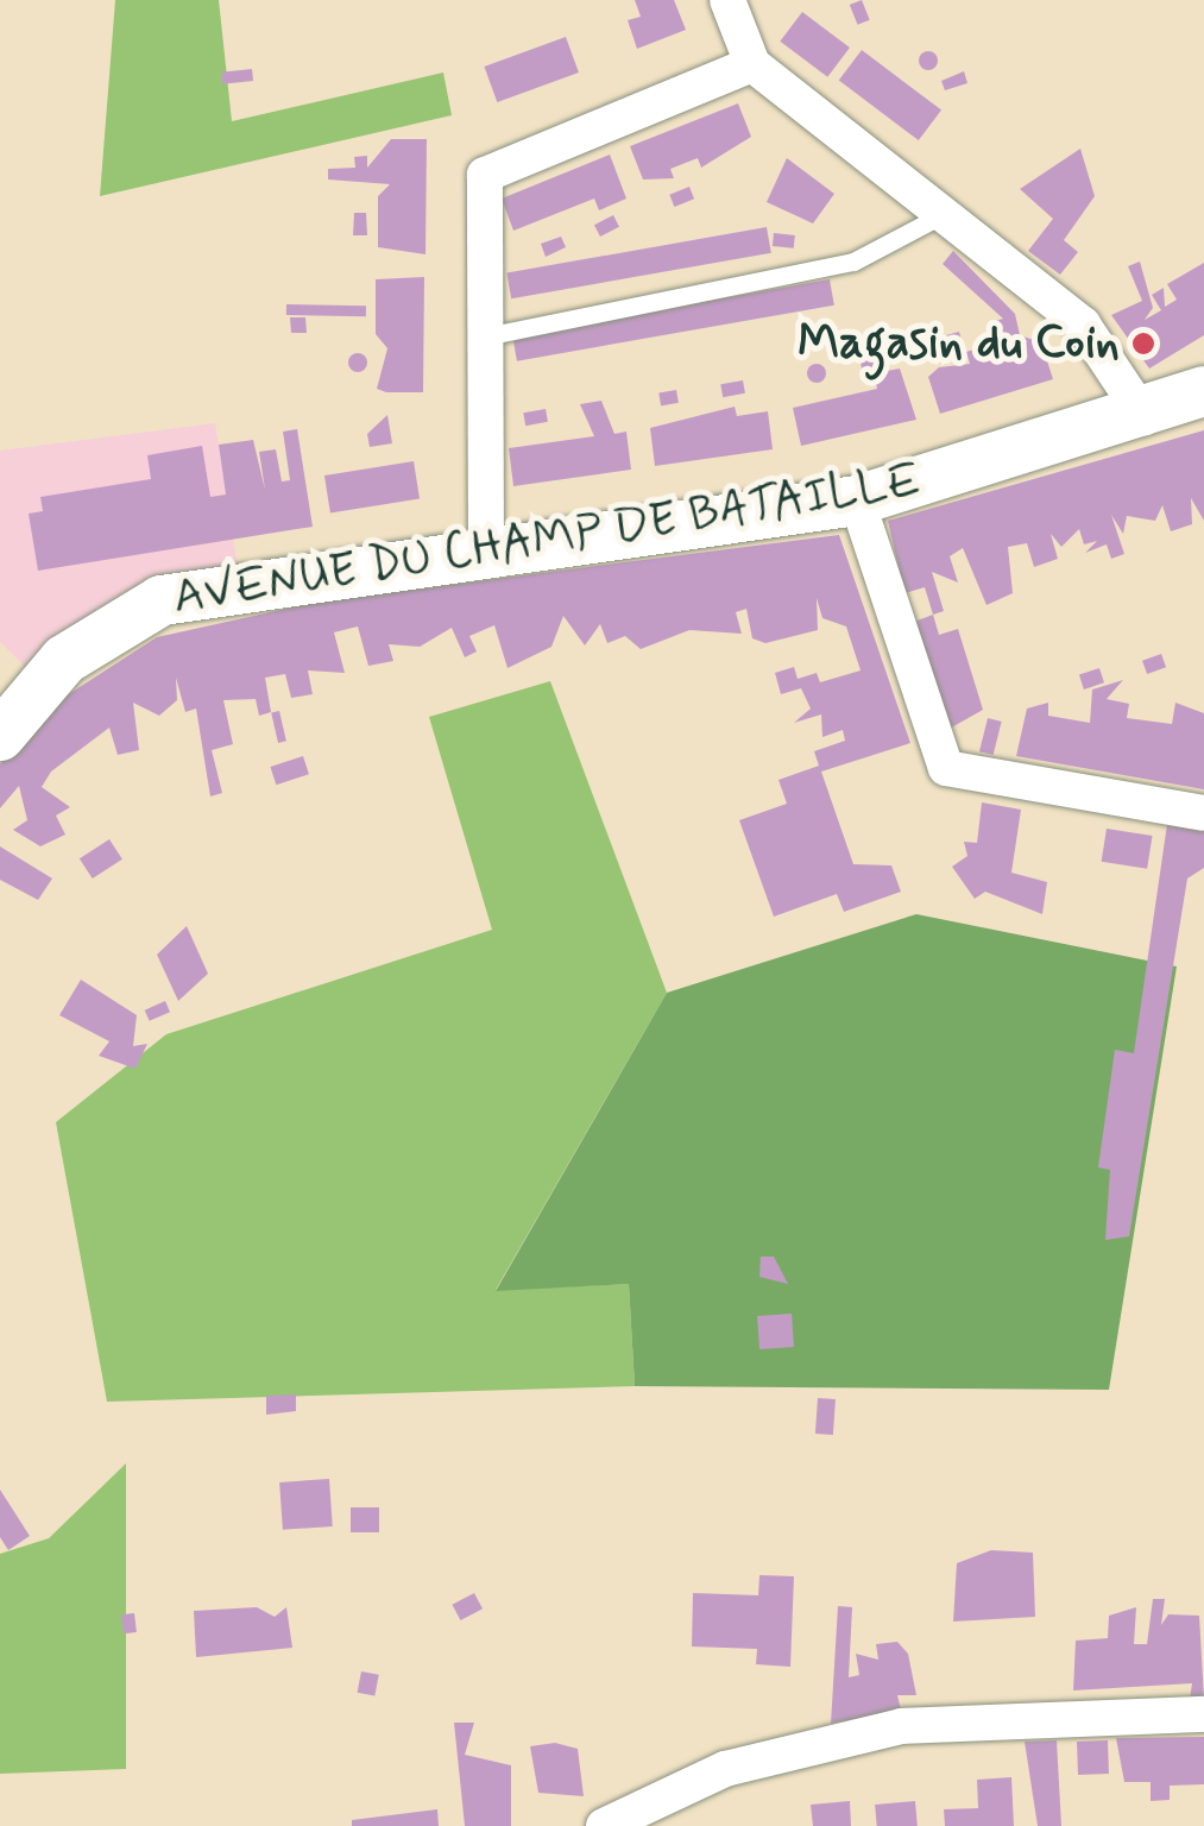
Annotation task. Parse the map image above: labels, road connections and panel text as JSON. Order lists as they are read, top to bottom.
{
  "streets": {
    "street": ["AVENUE DU CHAMP DE BATAILLE"]
  },
  "places": ["Magasin du Coin"]
}
